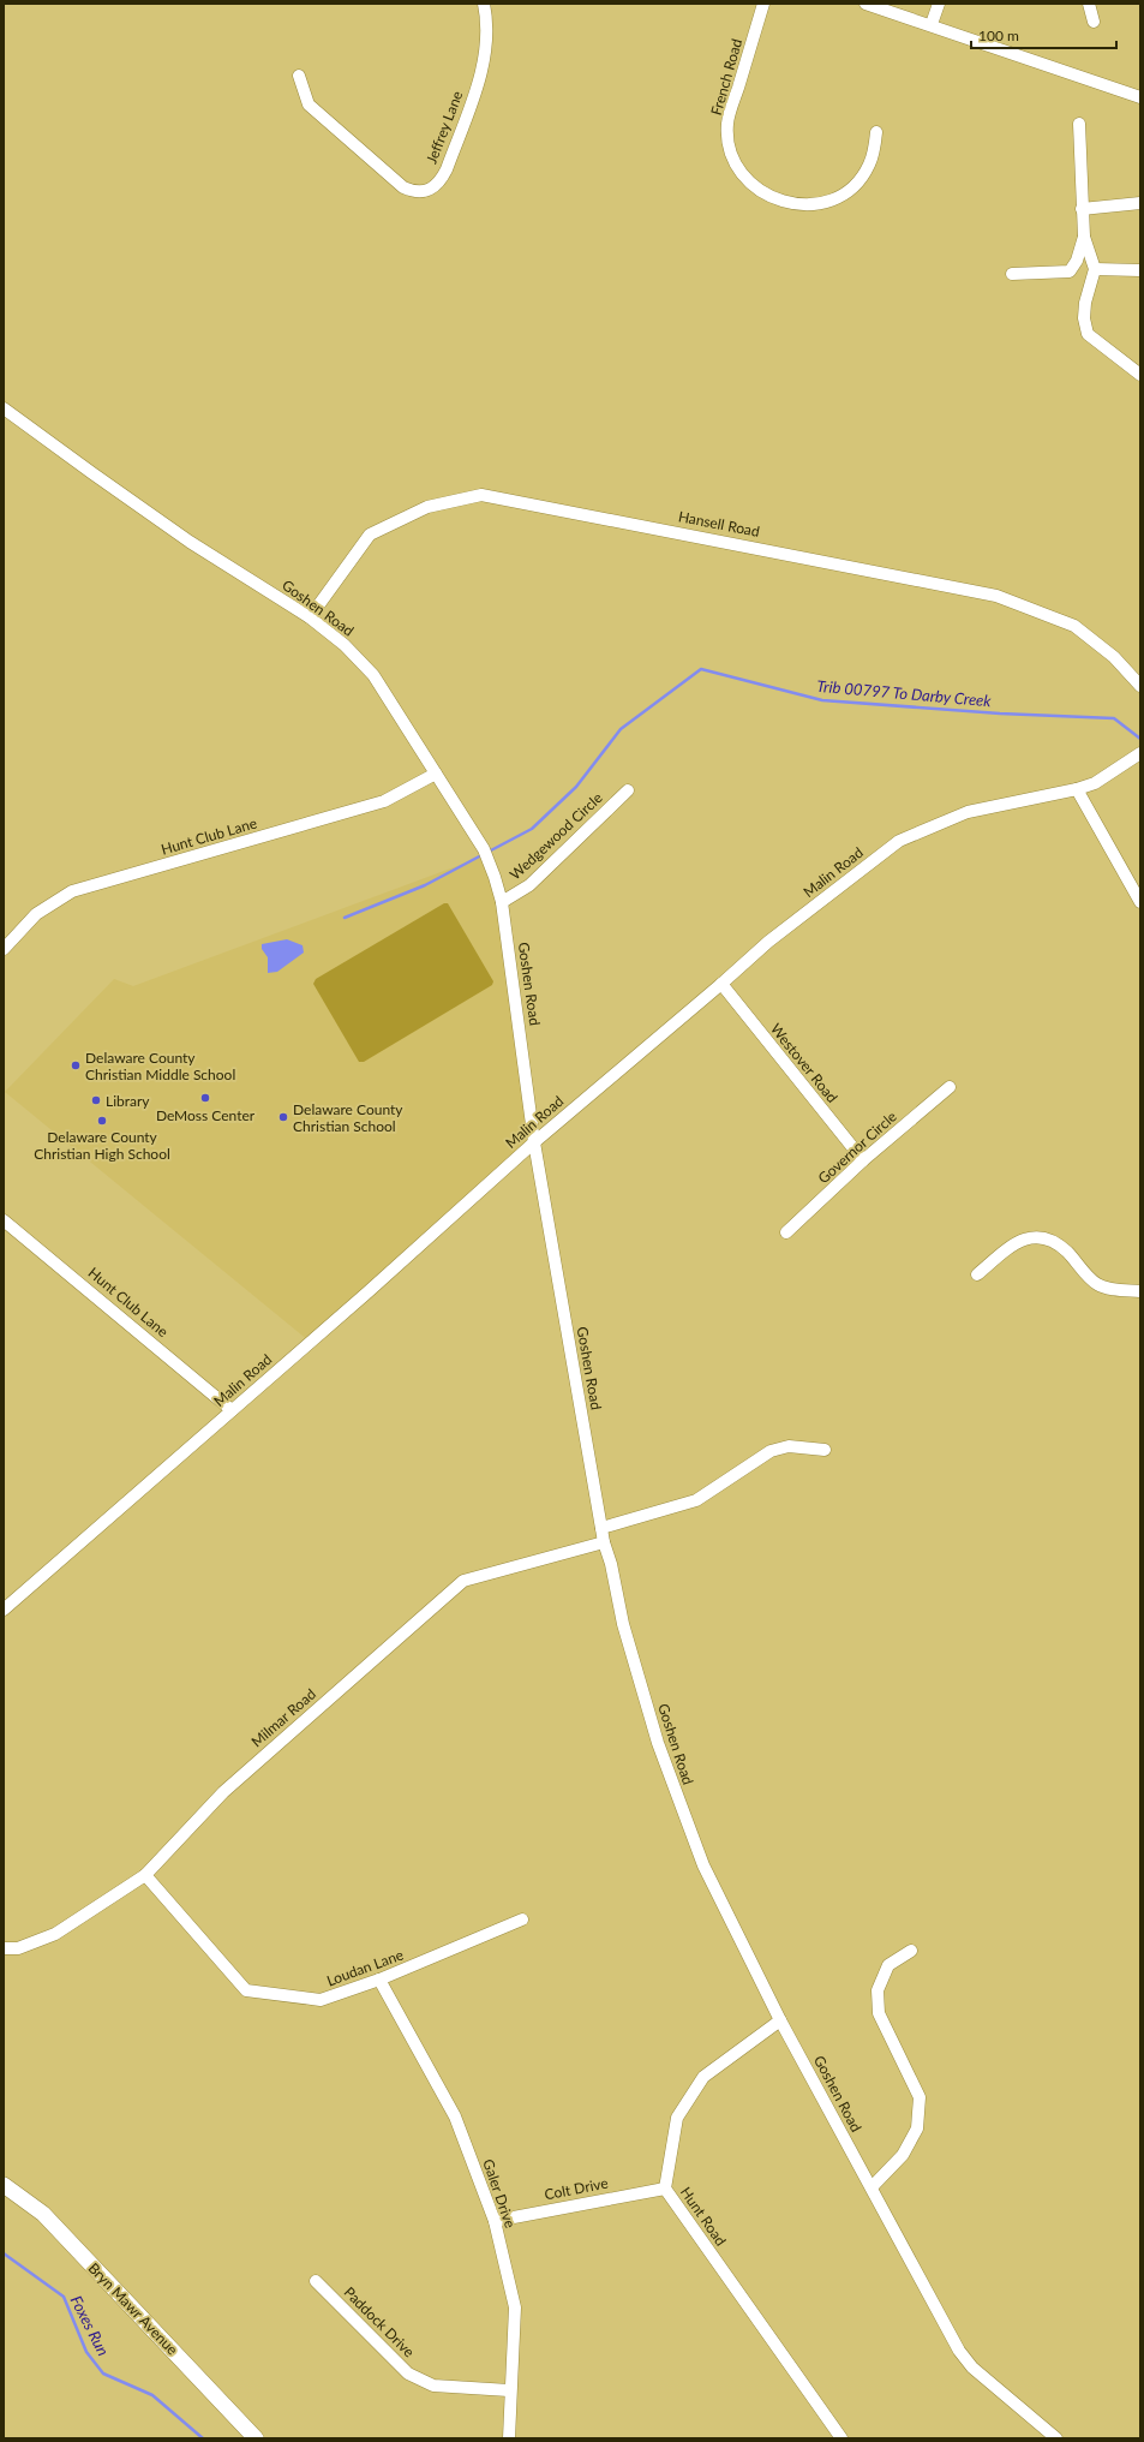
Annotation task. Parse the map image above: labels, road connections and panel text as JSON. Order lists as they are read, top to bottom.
{
  "streets": {
    "main road": ["Bryn Mawr Avenue"],
    "street": [
      "French Road",
      "Jeffrey Lane",
      "Hansell Road",
      "Goshen Road",
      "Hunt Club Lane",
      "Wedgewood Circle",
      "Malin Road",
      "Westover Road",
      "Governor Circle",
      "Milmar Road",
      "Loudan Lane",
      "Colt Drive",
      "Galer Drive",
      "Hunt Road",
      "Paddock Drive"
    ]
  },
  "crossings": [
    ["Hansell Road", "Goshen Road"],
    ["Goshen Road", "Hunt Club Lane"],
    ["Goshen Road", "Wedgewood Circle"],
    ["Goshen Road", "Malin Road"],
    ["Goshen Road", "Milmar Road"],
    ["Goshen Road", "Hunt Road"],
    ["Hunt Club Lane", "Malin Road"],
    ["Malin Road", "Westover Road"],
    ["Westover Road", "Governor Circle"],
    ["Milmar Road", "Loudan Lane"],
    ["Loudan Lane", "Galer Drive"],
    ["Colt Drive", "Galer Drive"],
    ["Colt Drive", "Hunt Road"],
    ["Galer Drive", "Paddock Drive"]
  ],
  "water": ["Trib 00797 To Darby Creek", "Foxes Run"],
  "places": [
    "Delaware County Christian Middle School",
    "DeMoss Center",
    "Library",
    "Delaware County Christian School",
    "Delaware County Christian High School"
  ],
  "scale_bar": "100 m"
}
